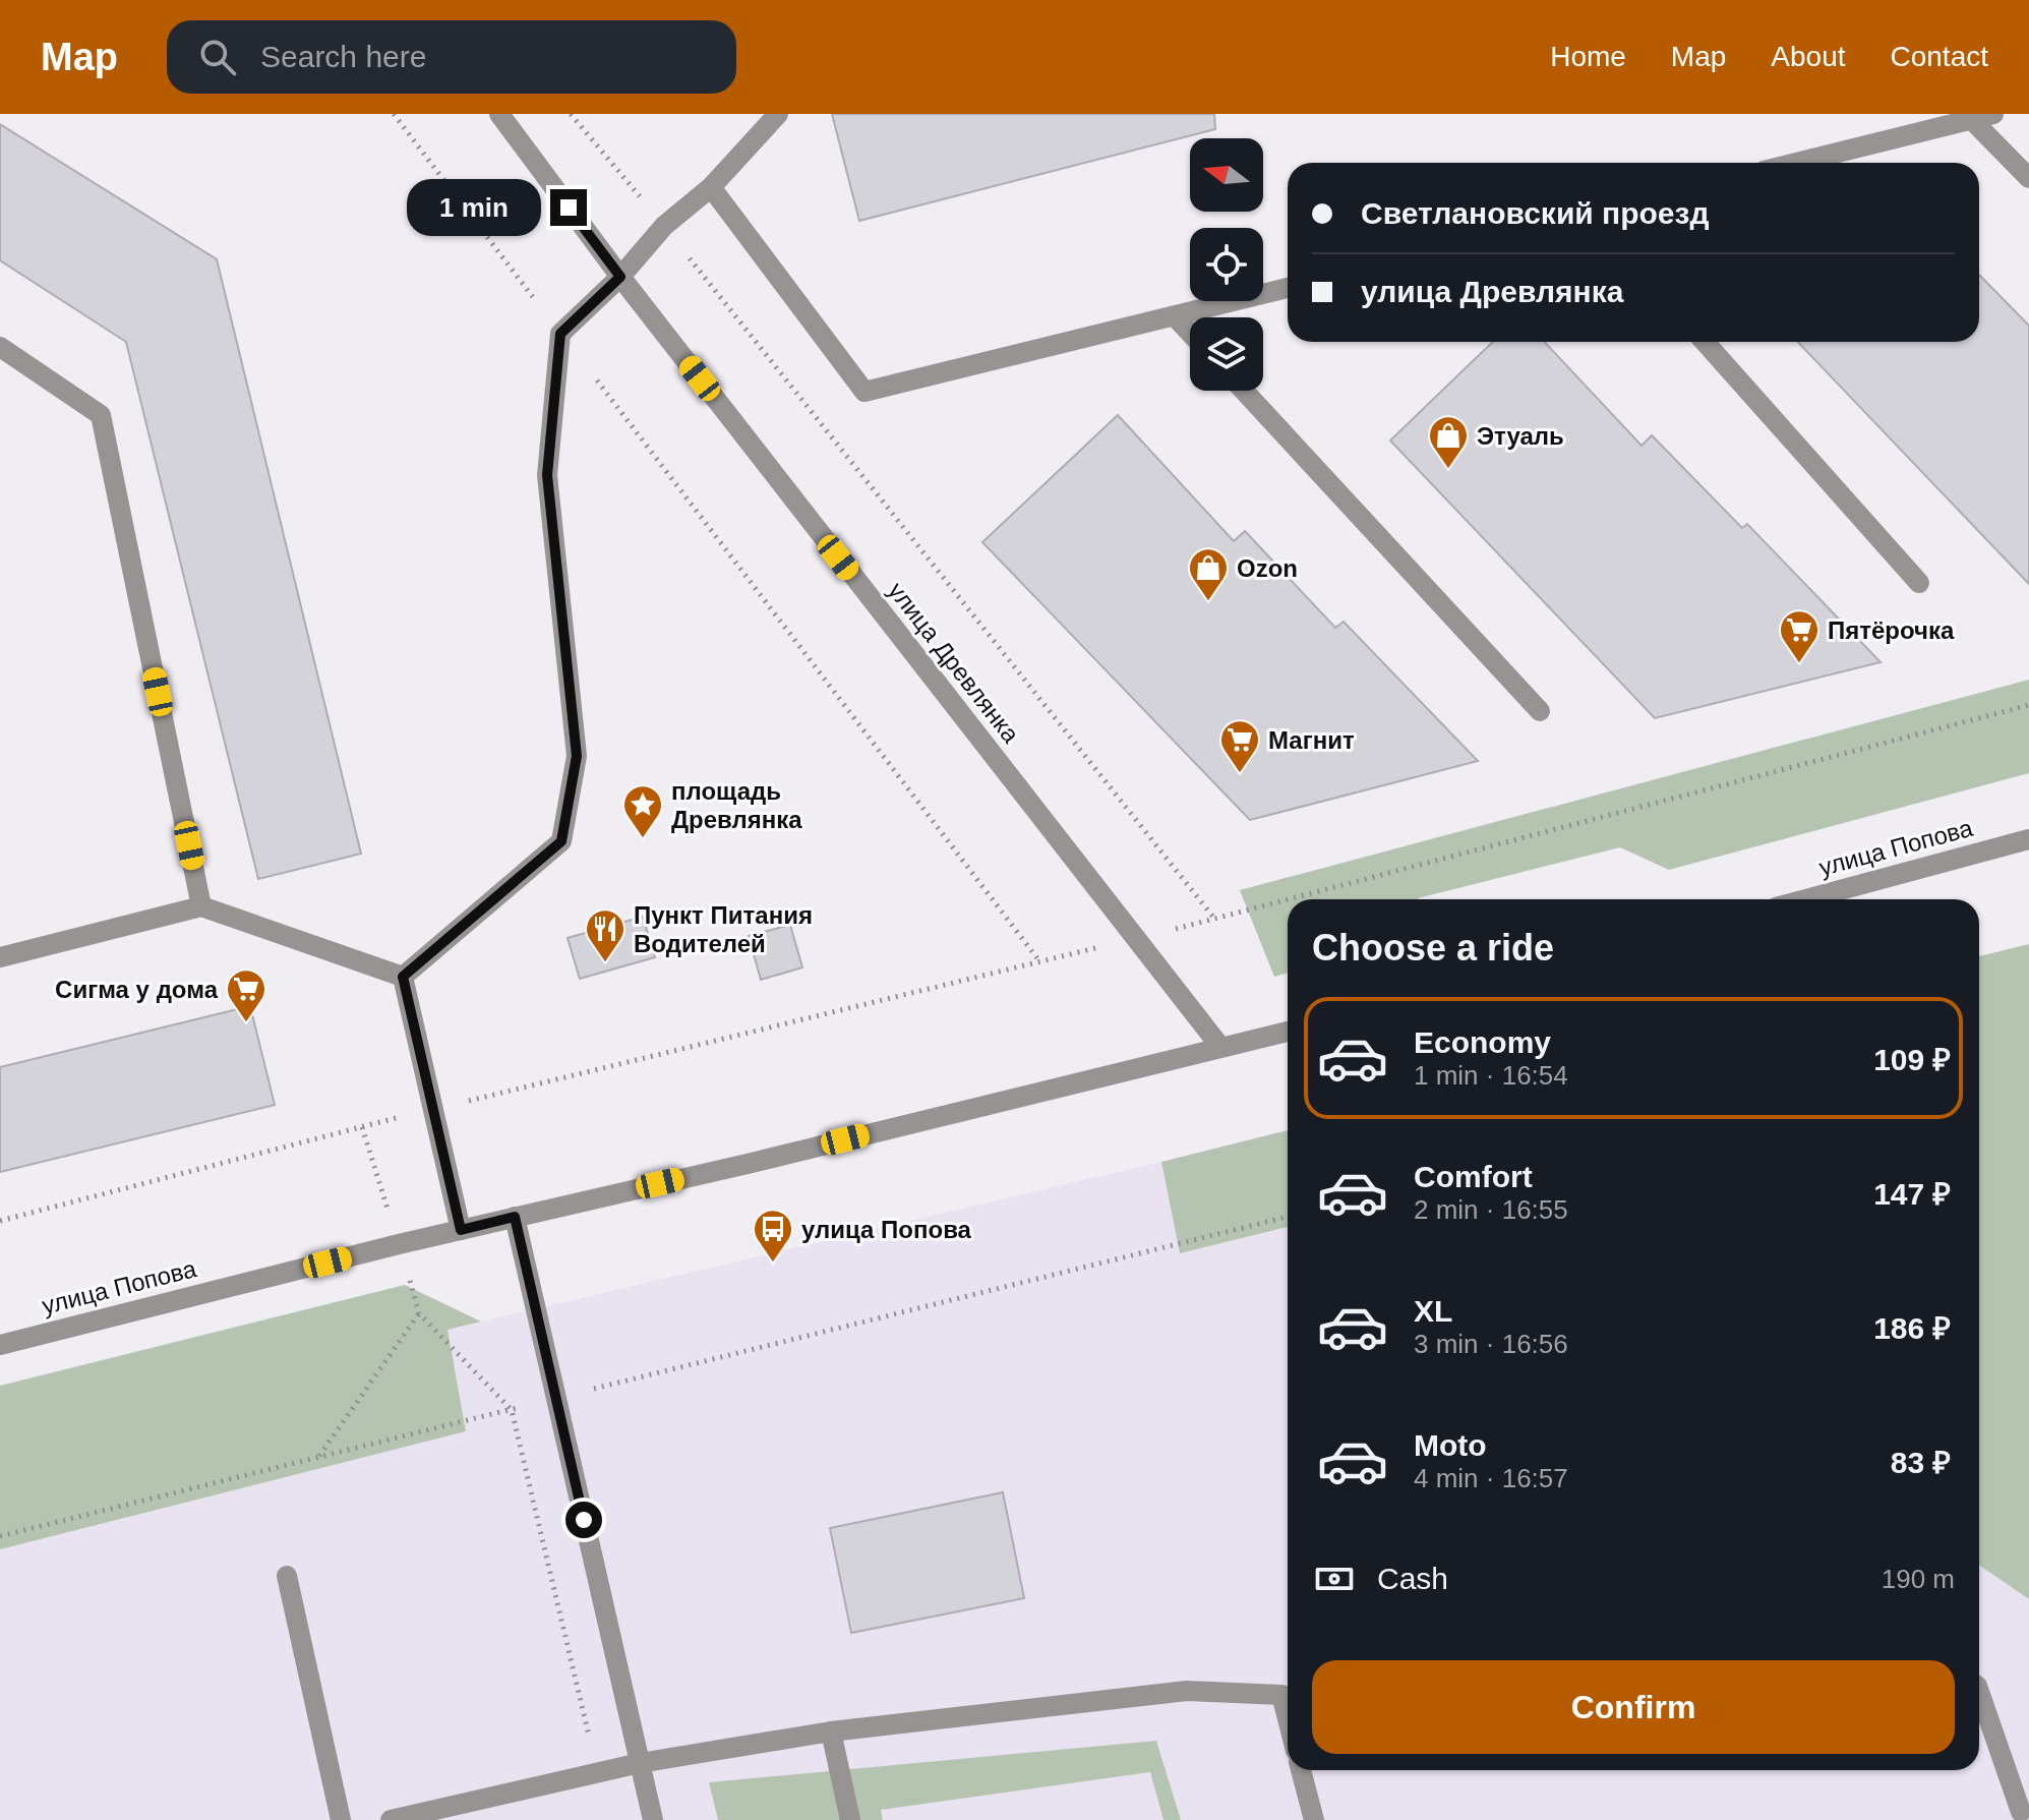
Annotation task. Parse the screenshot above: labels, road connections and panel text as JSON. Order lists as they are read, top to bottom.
{
  "streets": {
    "street": ["улица Древлянка", "улица Попова"]
  },
  "crossings": [
    ["улица Древлянка", "улица Попова"]
  ],
  "places": {
    "shop": ["Этуаль", "Ozon"],
    "supermarket": ["Пятёрочка", "Магнит", "Сигма у дома"],
    "place": ["площадь Древлянка"],
    "restaurant": ["Пункт Питания Водителей"],
    "bus stop": ["улица Попова"]
  },
  "north": "left",
  "page": {
    "header": "Map",
    "search": "Search here",
    "nav": [
      "Home",
      "Map",
      "About",
      "Contact"
    ],
    "banner": ["Светлановский проезд", "улица Древлянка"],
    "bubble": "1 min",
    "heading": "Choose a ride",
    "list": [
      {
        "name": "Economy",
        "note": "1 min · 16:54",
        "value": "109 ₽"
      },
      {
        "name": "Comfort",
        "note": "2 min · 16:55",
        "value": "147 ₽"
      },
      {
        "name": "XL",
        "note": "3 min · 16:56",
        "value": "186 ₽"
      },
      {
        "name": "Moto",
        "note": "4 min · 16:57",
        "value": "83 ₽"
      }
    ],
    "pay": ["Cash", "190 m"],
    "buttons": "Confirm"
  }
}
